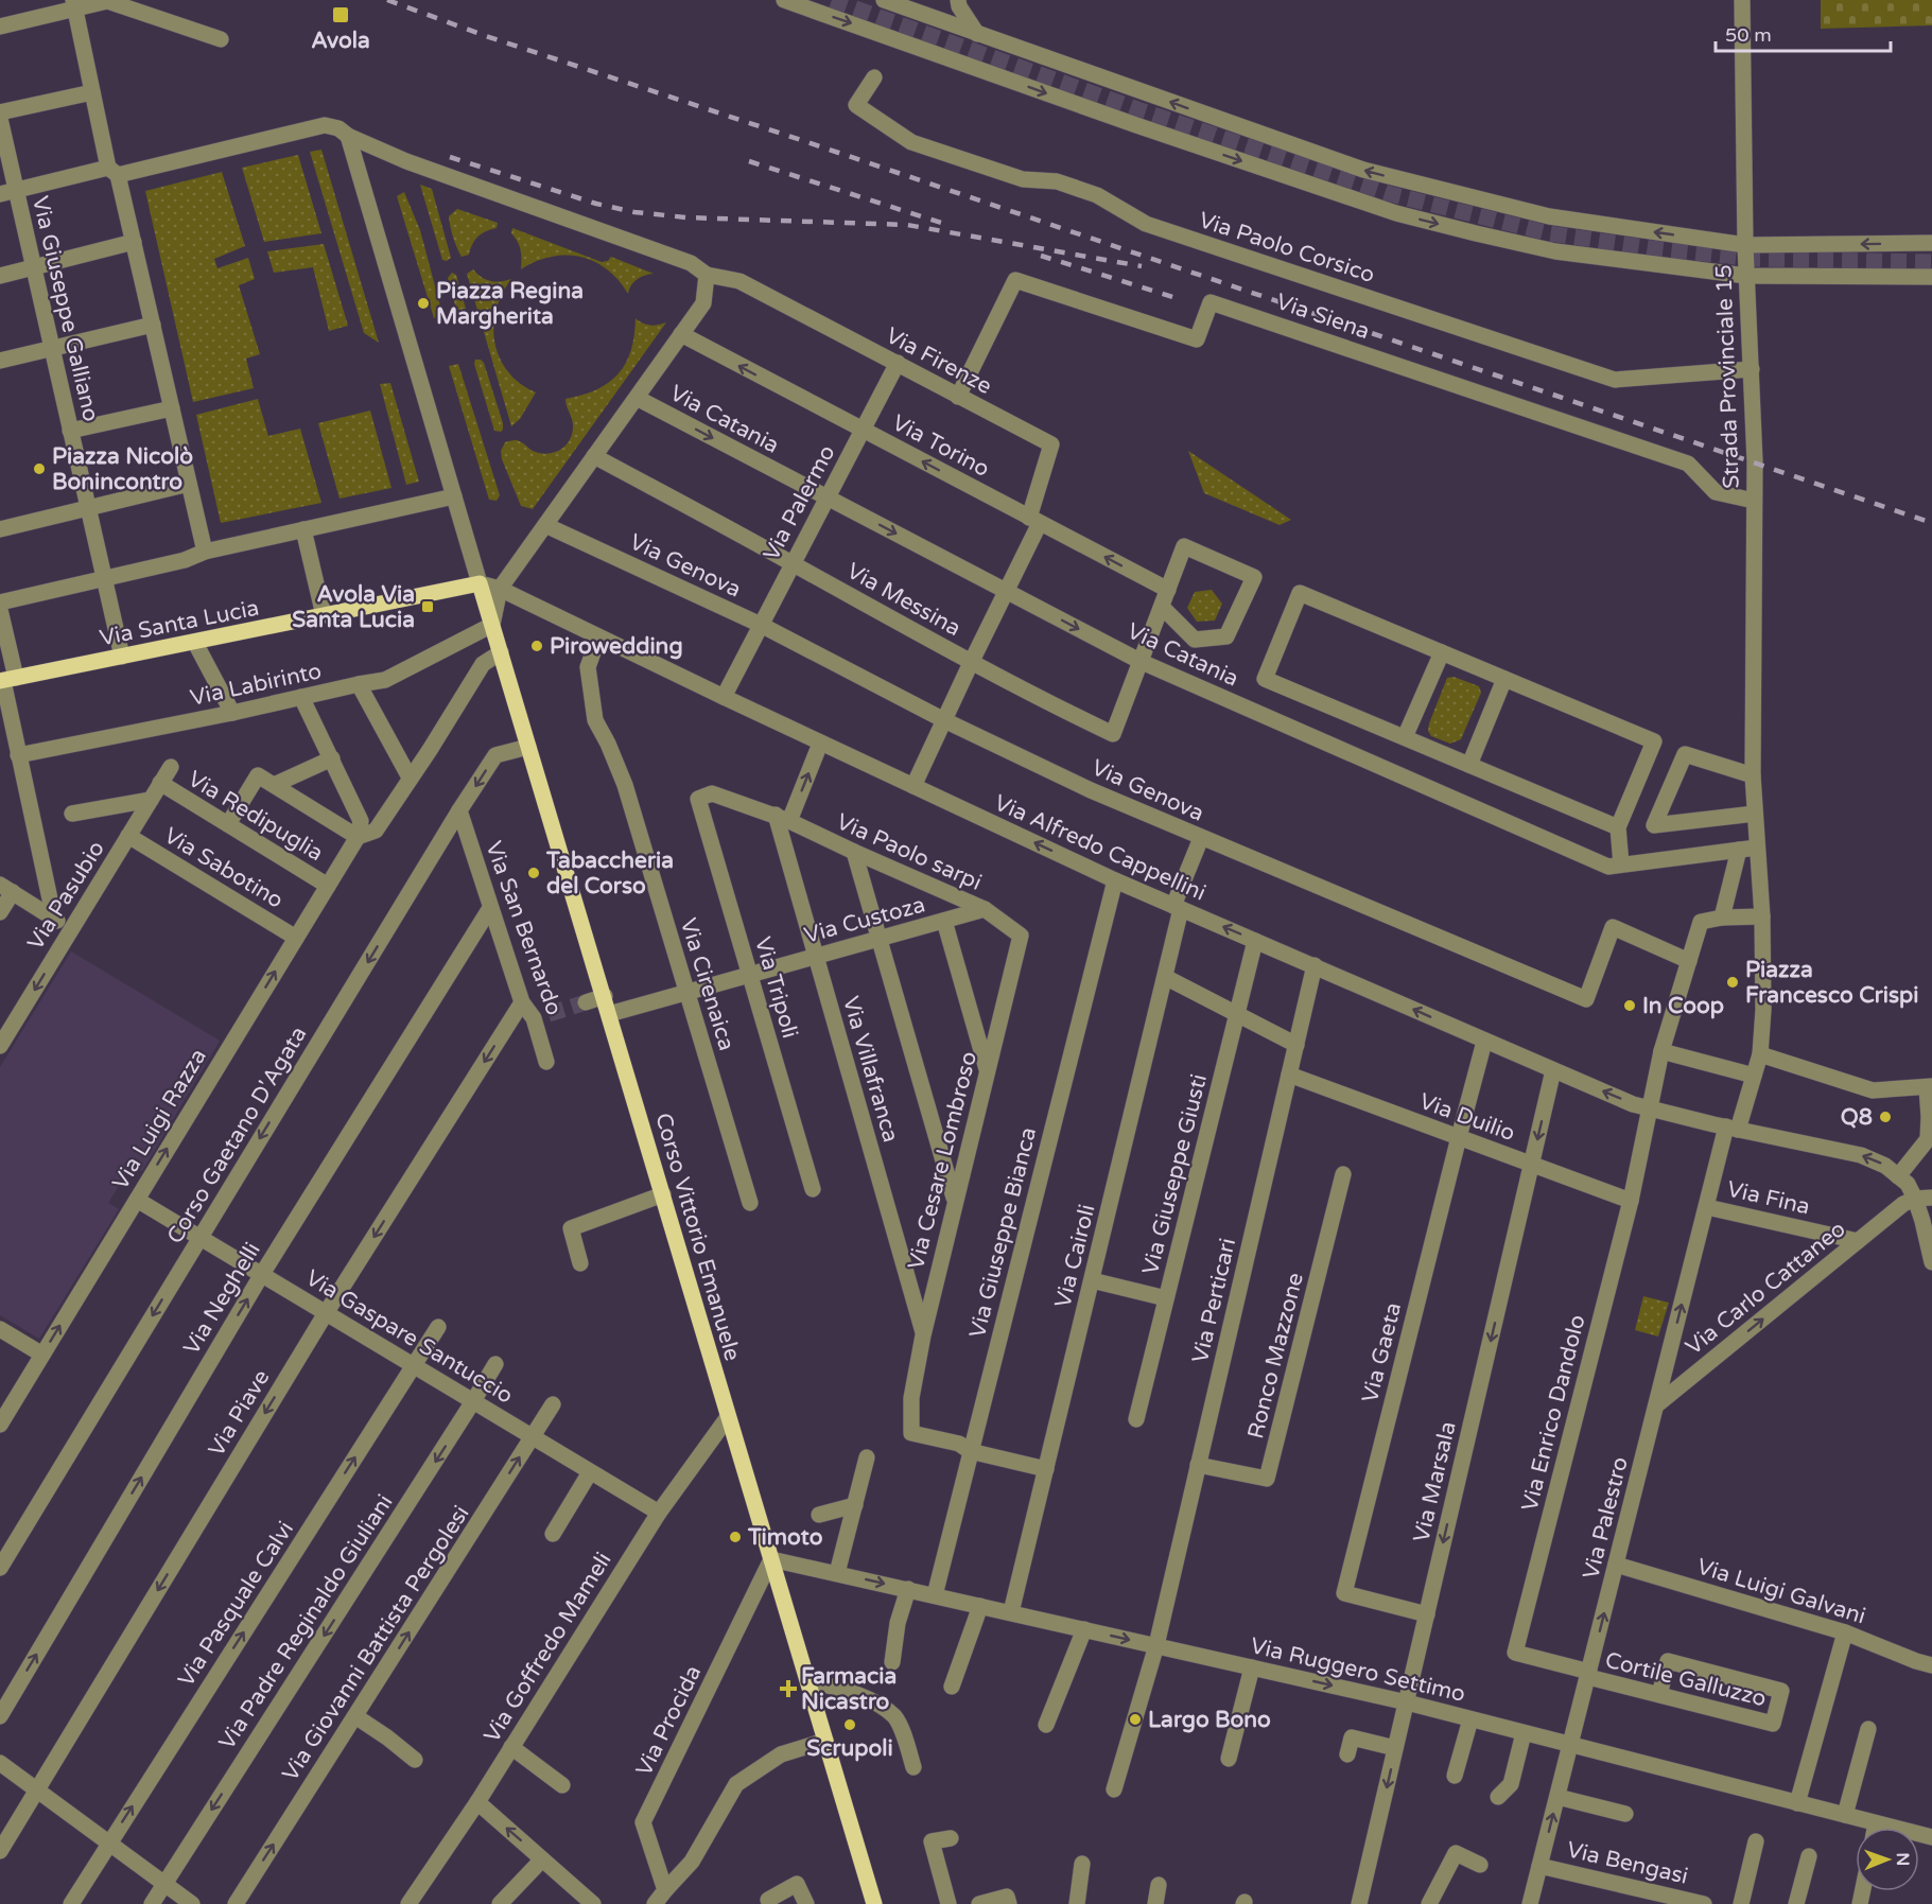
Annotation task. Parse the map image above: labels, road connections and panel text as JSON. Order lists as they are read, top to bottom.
{
  "streets": {
    "main road": ["Via Santa Lucia", "Corso Vittorio Emanuele"],
    "street": [
      "Via Paolo Corsico",
      "Via Giuseppe Galliano",
      "Via Siena",
      "Via Firenze",
      "Strada Provinciale 15",
      "Via Catania",
      "Via Torino",
      "Via Palermo",
      "Via Genova",
      "Via Messina",
      "Via Labirinto",
      "Via Redipuglia",
      "Via Alfredo Cappellini",
      "Via Paolo sarpi",
      "Via Sabotino",
      "Via Pasubio",
      "Via Custoza",
      "Via San Bernardo",
      "Via Cirenaica",
      "Via Tripoli",
      "Via Villafranca",
      "Via Duilio",
      "Via Luigi Razza",
      "Corso Gaetano D'Agata",
      "Via Cesare Lombroso",
      "Via Giuseppe Giusti",
      "Via Fina",
      "Via Giuseppe Bianca",
      "Via Cairoli",
      "Via Carlo Cattaneo",
      "Via Neghelli",
      "Via Perticari",
      "Via Gaspare Santuccio",
      "Via Gaeta",
      "Ronco Mazzone",
      "Via Piave",
      "Via Enrico Dandolo",
      "Via Marsala",
      "Via Palestro",
      "Via Luigi Galvani",
      "Via Pasquale Calvi",
      "Via Padre Reginaldo Giuliani",
      "Via Giovanni Battista Pergolesi",
      "Via Goffredo Mameli",
      "Via Ruggero Settimo",
      "Cortile Galluzzo",
      "Via Procida",
      "Via Bengasi"
    ]
  },
  "crossings": [
    ["Via Paolo Corsico", "Strada Provinciale 15"],
    ["Via Giuseppe Galliano", "Via Firenze"],
    ["Via Giuseppe Galliano", "Via Santa Lucia"],
    ["Via Siena", "Via Firenze"],
    ["Via Siena", "Strada Provinciale 15"],
    ["Via Firenze", "Via Catania"],
    ["Via Firenze", "Via Torino"],
    ["Via Firenze", "Via Palermo"],
    ["Via Firenze", "Via Genova"],
    ["Via Firenze", "Via Messina"],
    ["Via Firenze", "Via Alfredo Cappellini"],
    ["Strada Provinciale 15", "Via Catania"],
    ["Strada Provinciale 15", "Via Palestro"],
    ["Via Catania", "Via Palermo"],
    ["Via Catania", "Via Messina"],
    ["Via Torino", "Via Palermo"],
    ["Via Palermo", "Via Genova"],
    ["Via Palermo", "Via Messina"],
    ["Via Palermo", "Via Alfredo Cappellini"],
    ["Via Genova", "Via Cairoli"],
    ["Via Genova", "Via Enrico Dandolo"],
    ["Via Santa Lucia", "Via Alfredo Cappellini"],
    ["Via Santa Lucia", "Corso Vittorio Emanuele"],
    ["Via Labirinto", "Corso Vittorio Emanuele"],
    ["Via Redipuglia", "Via Pasubio"],
    ["Via Redipuglia", "Via Luigi Razza"],
    ["Via Alfredo Cappellini", "Via Cirenaica"],
    ["Via Alfredo Cappellini", "Via Giuseppe Giusti"],
    ["Via Alfredo Cappellini", "Via Giuseppe Bianca"],
    ["Via Alfredo Cappellini", "Corso Vittorio Emanuele"],
    ["Via Alfredo Cappellini", "Via Cairoli"],
    ["Via Alfredo Cappellini", "Via Perticari"],
    ["Via Alfredo Cappellini", "Via Gaeta"],
    ["Via Alfredo Cappellini", "Via Enrico Dandolo"],
    ["Via Alfredo Cappellini", "Via Marsala"],
    ["Via Alfredo Cappellini", "Via Palestro"],
    ["Via Paolo sarpi", "Via Custoza"],
    ["Via Paolo sarpi", "Via Tripoli"],
    ["Via Paolo sarpi", "Via Villafranca"],
    ["Via Paolo sarpi", "Via Cesare Lombroso"],
    ["Via Sabotino", "Via Pasubio"],
    ["Via Sabotino", "Via Luigi Razza"],
    ["Via Custoza", "Via Cirenaica"],
    ["Via Custoza", "Via Tripoli"],
    ["Via Custoza", "Via Villafranca"],
    ["Via Custoza", "Corso Vittorio Emanuele"],
    ["Via San Bernardo", "Corso Gaetano D'Agata"],
    ["Via San Bernardo", "Via Neghelli"],
    ["Via San Bernardo", "Via Piave"],
    ["Via Villafranca", "Via Cesare Lombroso"],
    ["Via Duilio", "Via Perticari"],
    ["Via Duilio", "Via Gaeta"],
    ["Via Duilio", "Via Enrico Dandolo"],
    ["Via Duilio", "Via Marsala"],
    ["Via Luigi Razza", "Via Gaspare Santuccio"],
    ["Corso Gaetano D'Agata", "Corso Vittorio Emanuele"],
    ["Corso Gaetano D'Agata", "Via Gaspare Santuccio"],
    ["Via Cesare Lombroso", "Via Giuseppe Bianca"],
    ["Via Fina", "Via Carlo Cattaneo"],
    ["Via Fina", "Via Palestro"],
    ["Via Giuseppe Bianca", "Via Ruggero Settimo"],
    ["Corso Vittorio Emanuele", "Via Goffredo Mameli"],
    ["Corso Vittorio Emanuele", "Via Ruggero Settimo"],
    ["Corso Vittorio Emanuele", "Via Procida"],
    ["Via Cairoli", "Via Ruggero Settimo"],
    ["Via Carlo Cattaneo", "Via Palestro"],
    ["Via Neghelli", "Via Gaspare Santuccio"],
    ["Via Perticari", "Ronco Mazzone"],
    ["Via Perticari", "Via Ruggero Settimo"],
    ["Via Gaspare Santuccio", "Via Piave"],
    ["Via Gaspare Santuccio", "Via Pasquale Calvi"],
    ["Via Gaspare Santuccio", "Via Padre Reginaldo Giuliani"],
    ["Via Gaspare Santuccio", "Via Giovanni Battista Pergolesi"],
    ["Via Gaspare Santuccio", "Via Goffredo Mameli"],
    ["Via Gaeta", "Via Marsala"],
    ["Via Enrico Dandolo", "Via Palestro"],
    ["Via Enrico Dandolo", "Cortile Galluzzo"],
    ["Via Marsala", "Via Ruggero Settimo"],
    ["Via Palestro", "Via Luigi Galvani"],
    ["Via Palestro", "Via Ruggero Settimo"],
    ["Via Palestro", "Cortile Galluzzo"],
    ["Via Palestro", "Via Bengasi"],
    ["Via Ruggero Settimo", "Via Procida"]
  ],
  "one_way": [
    "Via Catania",
    "Via Torino",
    "Via Pasubio",
    "Via Luigi Razza",
    "Corso Gaetano D'Agata",
    "Via Carlo Cattaneo",
    "Via Neghelli",
    "Via Piave",
    "Via Marsala",
    "Via Palestro",
    "Via Pasquale Calvi",
    "Via Padre Reginaldo Giuliani",
    "Via Giovanni Battista Pergolesi"
  ],
  "places": {
    "transit": ["Avola", "Avola Via Santa Lucia"],
    "other": [
      "Piazza Regina Margherita",
      "Piazza Nicolò Bonincontro",
      "Pirowedding",
      "Tabaccheria del Corso",
      "Piazza Francesco Crispi",
      "In Coop",
      "Q8",
      "Timoto",
      "Largo Bono",
      "Scrupoli"
    ],
    "health": ["Farmacia Nicastro"]
  },
  "scale_bar": "50 m",
  "north": "right"
}
